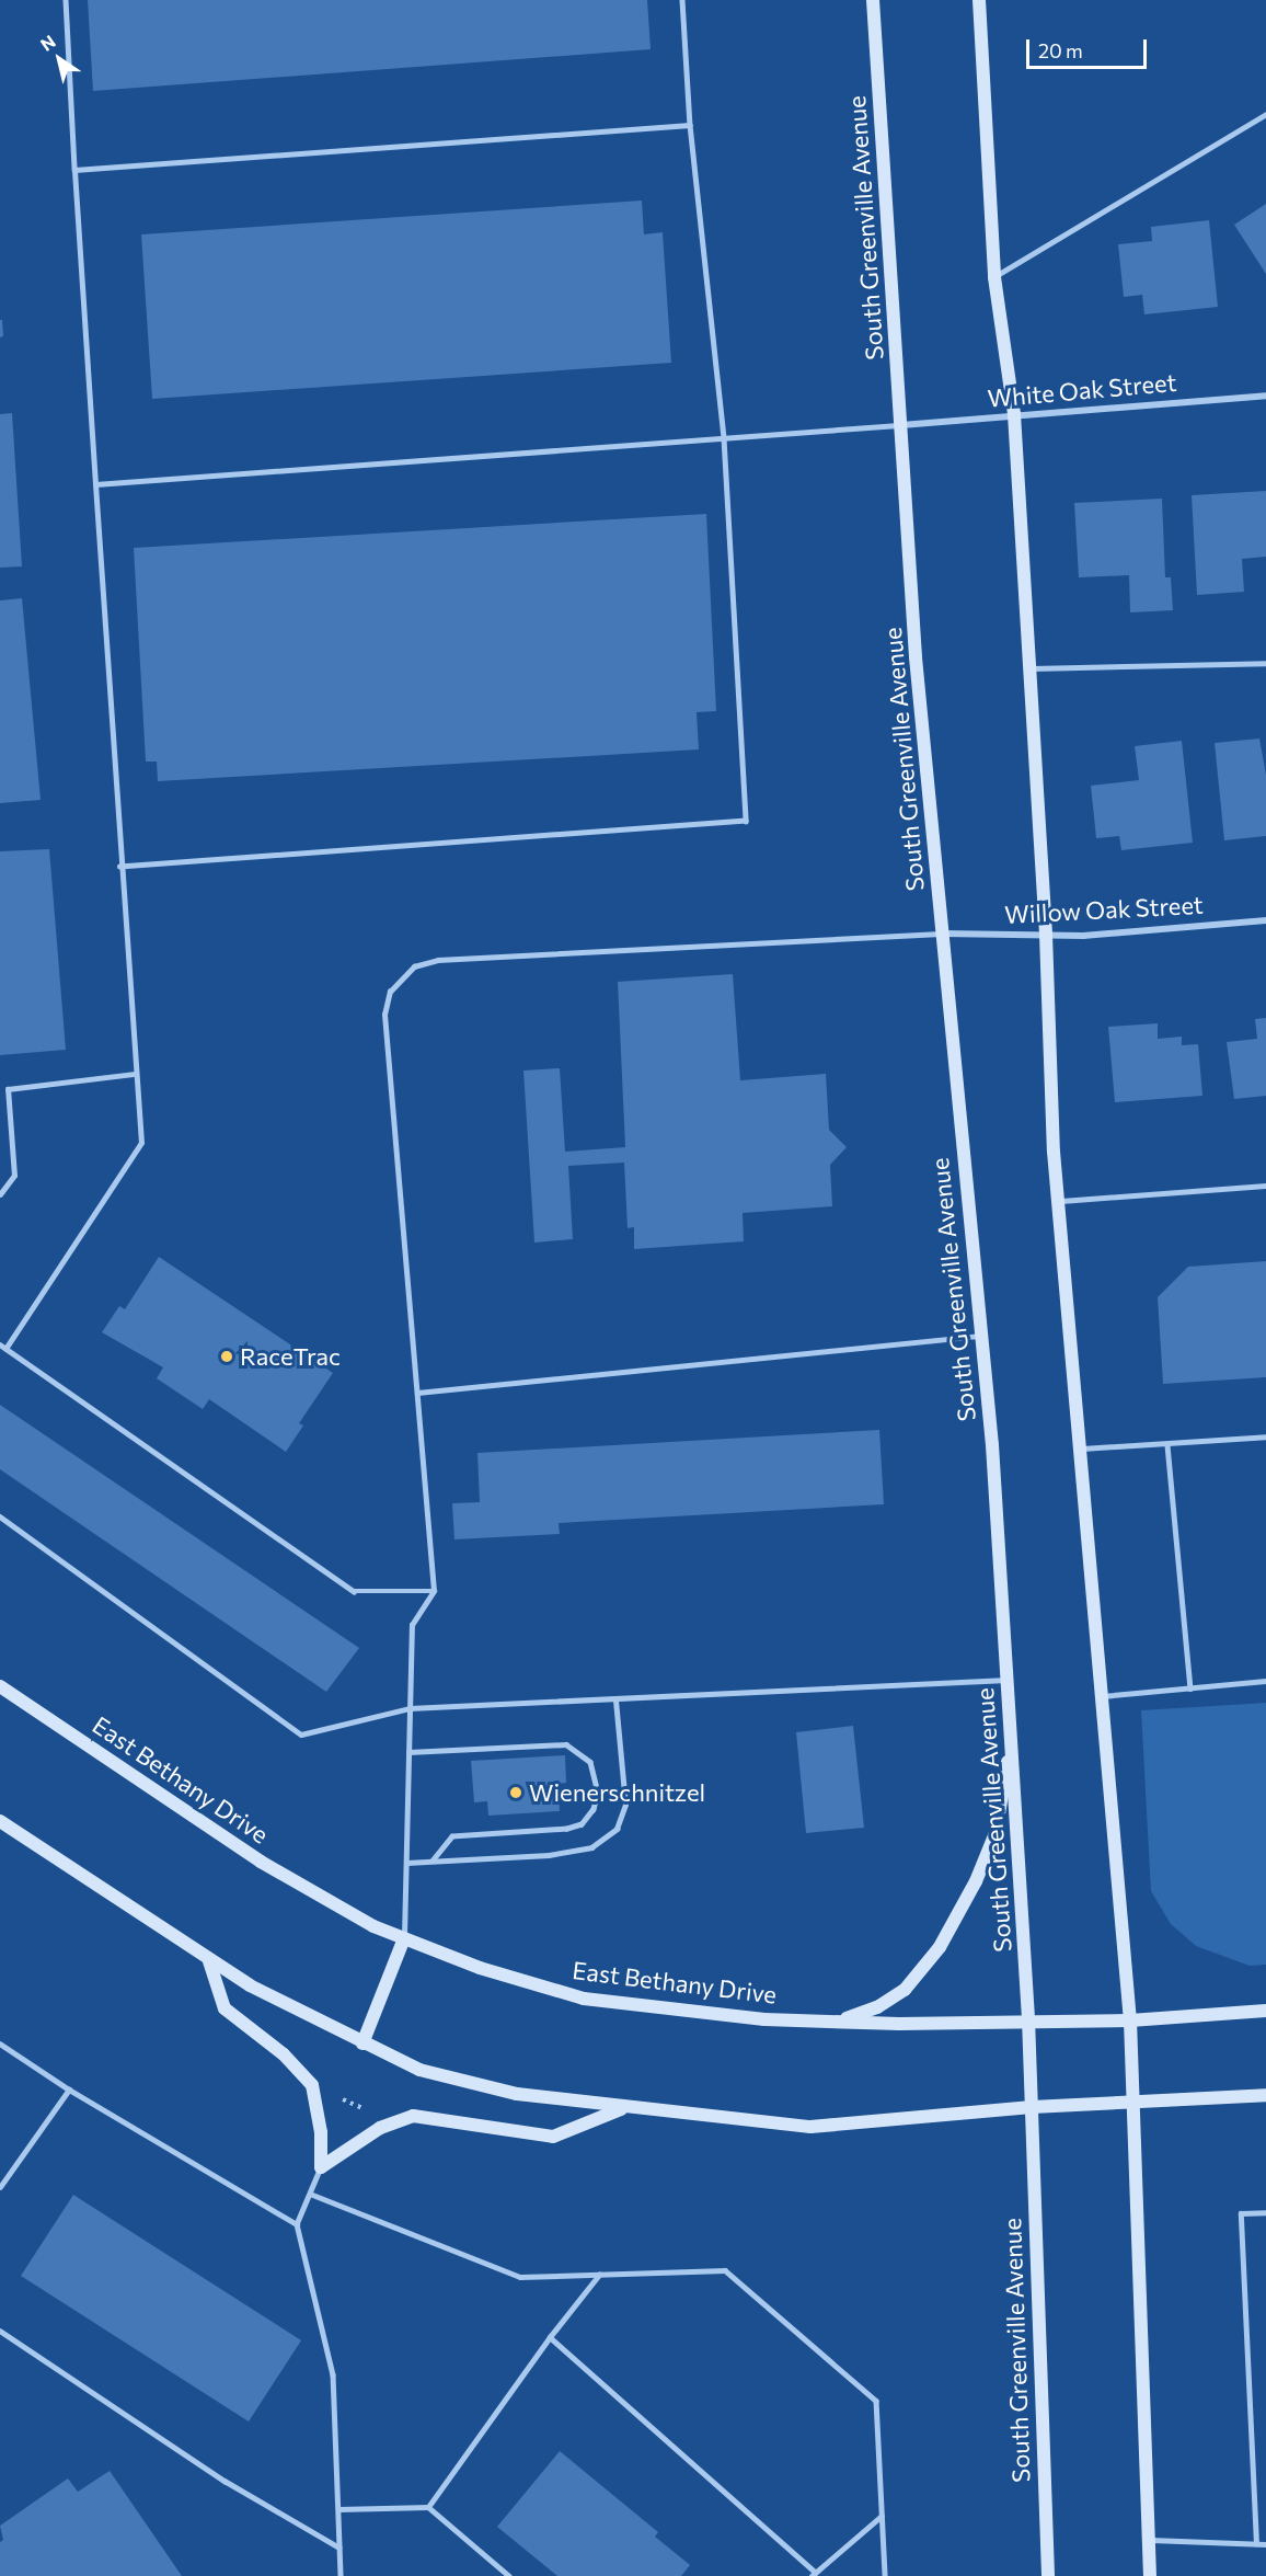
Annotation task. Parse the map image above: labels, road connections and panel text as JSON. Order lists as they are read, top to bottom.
{
  "streets": {
    "main road": ["South Greenville Avenue", "East Bethany Drive"],
    "street": ["White Oak Street", "Willow Oak Street"]
  },
  "crossings": [
    ["South Greenville Avenue", "White Oak Street"],
    ["South Greenville Avenue", "Willow Oak Street"],
    ["South Greenville Avenue", "East Bethany Drive"]
  ],
  "places": ["RaceTrac", "Wienerschnitzel"],
  "scale_bar": "20 m",
  "north": "top left"
}
